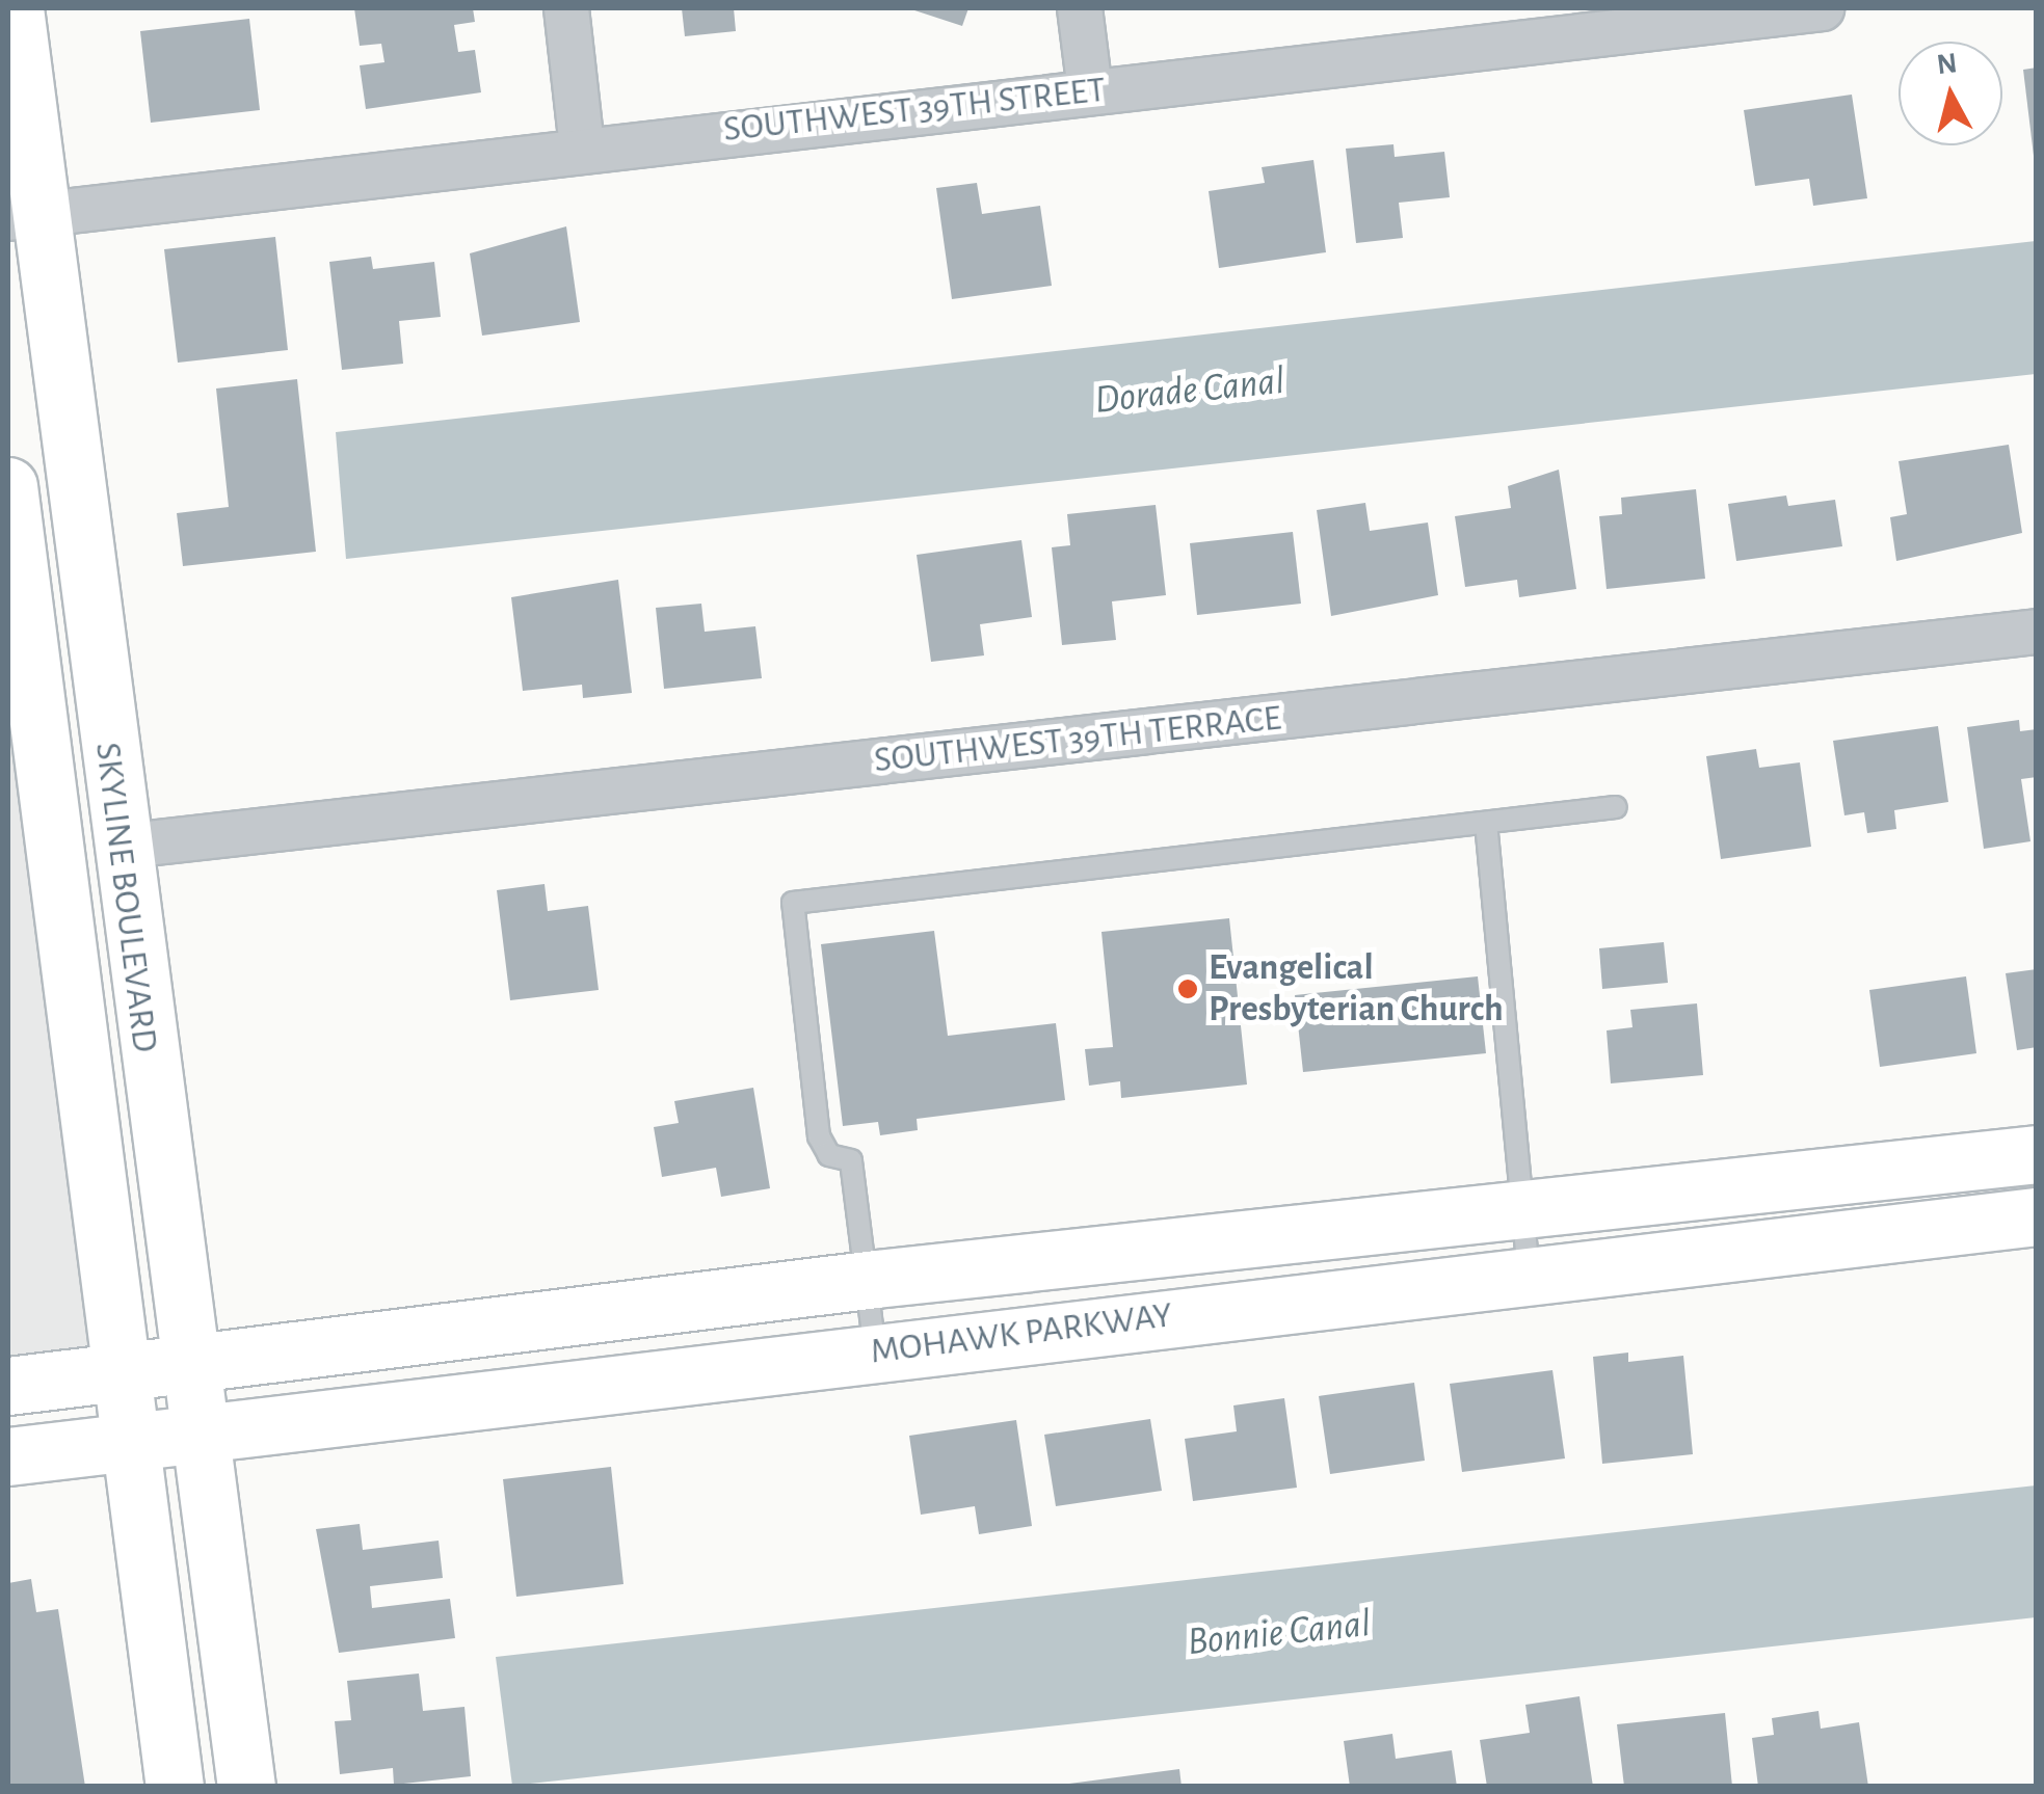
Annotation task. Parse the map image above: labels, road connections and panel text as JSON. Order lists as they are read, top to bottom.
{
  "streets": {
    "street": [
      "SOUTHWEST 39TH STREET",
      "SOUTHWEST 39TH TERRACE",
      "SKYLINE BOULEVARD",
      "MOHAWK PARKWAY"
    ]
  },
  "crossings": [
    ["SOUTHWEST 39TH STREET", "SKYLINE BOULEVARD"],
    ["SOUTHWEST 39TH TERRACE", "SKYLINE BOULEVARD"],
    ["SKYLINE BOULEVARD", "MOHAWK PARKWAY"]
  ],
  "water": ["Dorade Canal", "Bonnie Canal"],
  "places": ["Evangelical Presbyterian Church"],
  "north": "top"
}
